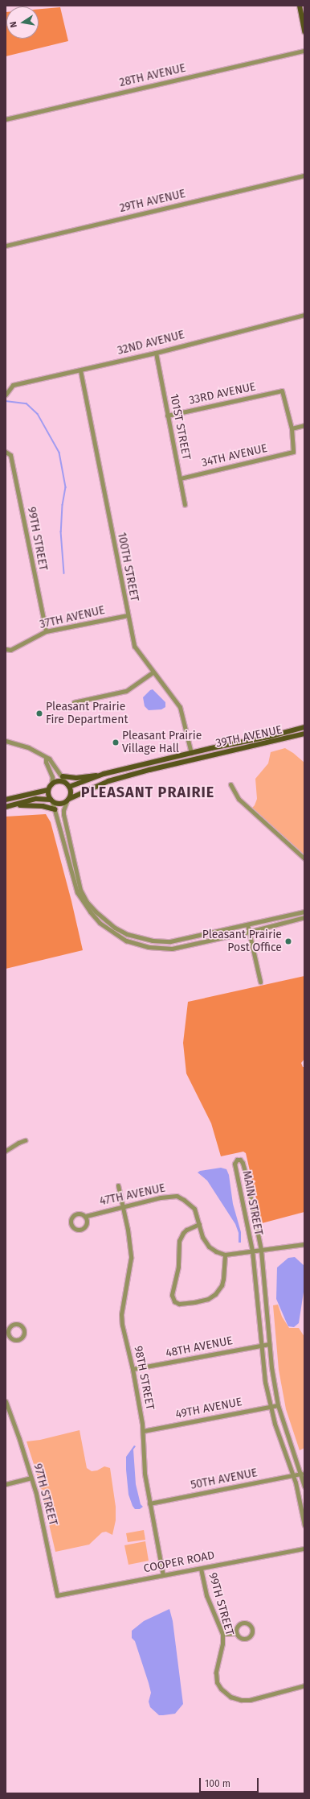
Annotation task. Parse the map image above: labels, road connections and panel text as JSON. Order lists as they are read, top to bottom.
{
  "streets": {
    "main road": ["39TH AVENUE"],
    "street": [
      "28TH AVENUE",
      "29TH AVENUE",
      "32ND AVENUE",
      "33RD AVENUE",
      "101ST STREET",
      "34TH AVENUE",
      "99TH STREET",
      "100TH STREET",
      "37TH AVENUE",
      "47TH AVENUE",
      "MAIN STREET",
      "48TH AVENUE",
      "98TH STREET",
      "49TH AVENUE",
      "50TH AVENUE",
      "97TH STREET",
      "COOPER ROAD"
    ]
  },
  "crossings": [
    ["32ND AVENUE", "101ST STREET"],
    ["32ND AVENUE", "100TH STREET"],
    ["33RD AVENUE", "101ST STREET"],
    ["33RD AVENUE", "34TH AVENUE"],
    ["101ST STREET", "34TH AVENUE"],
    ["99TH STREET", "37TH AVENUE"],
    ["99TH STREET", "COOPER ROAD"],
    ["100TH STREET", "37TH AVENUE"],
    ["100TH STREET", "39TH AVENUE"],
    ["47TH AVENUE", "98TH STREET"],
    ["MAIN STREET", "48TH AVENUE"],
    ["MAIN STREET", "49TH AVENUE"],
    ["MAIN STREET", "50TH AVENUE"],
    ["48TH AVENUE", "98TH STREET"],
    ["98TH STREET", "49TH AVENUE"],
    ["98TH STREET", "50TH AVENUE"],
    ["98TH STREET", "COOPER ROAD"],
    ["97TH STREET", "COOPER ROAD"]
  ],
  "districts": ["PLEASANT PRAIRIE"],
  "places": ["Pleasant Prairie Fire Department", "Pleasant Prairie Village Hall", "Pleasant Prairie Post Office"],
  "scale_bar": "100 m",
  "north": "left"
}
